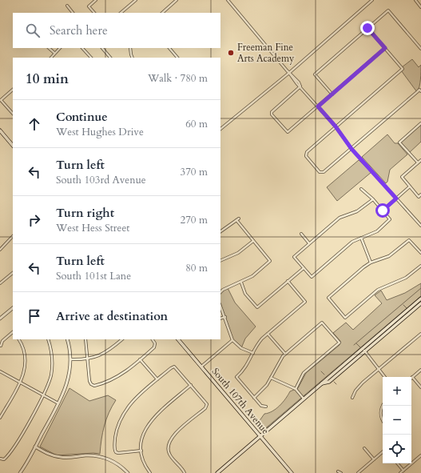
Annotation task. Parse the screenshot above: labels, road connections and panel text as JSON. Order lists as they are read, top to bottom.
{
  "streets": {
    "main road": ["South 107th Avenue"]
  },
  "places": ["Freeman Fine Arts Academy"],
  "page": {
    "search": "Search here",
    "heading": ["10 min", "Walk · 780 m"],
    "list": [
      ["Continue", "West Hughes Drive", "60 m"],
      ["Turn left", "South 103rd Avenue", "370 m"],
      ["Turn right", "West Hess Street", "270 m"],
      ["Turn left", "South 101st Lane", "80 m"],
      "Arrive at destination"
    ],
    "map_buttons": ["+", "−"]
  }
}
